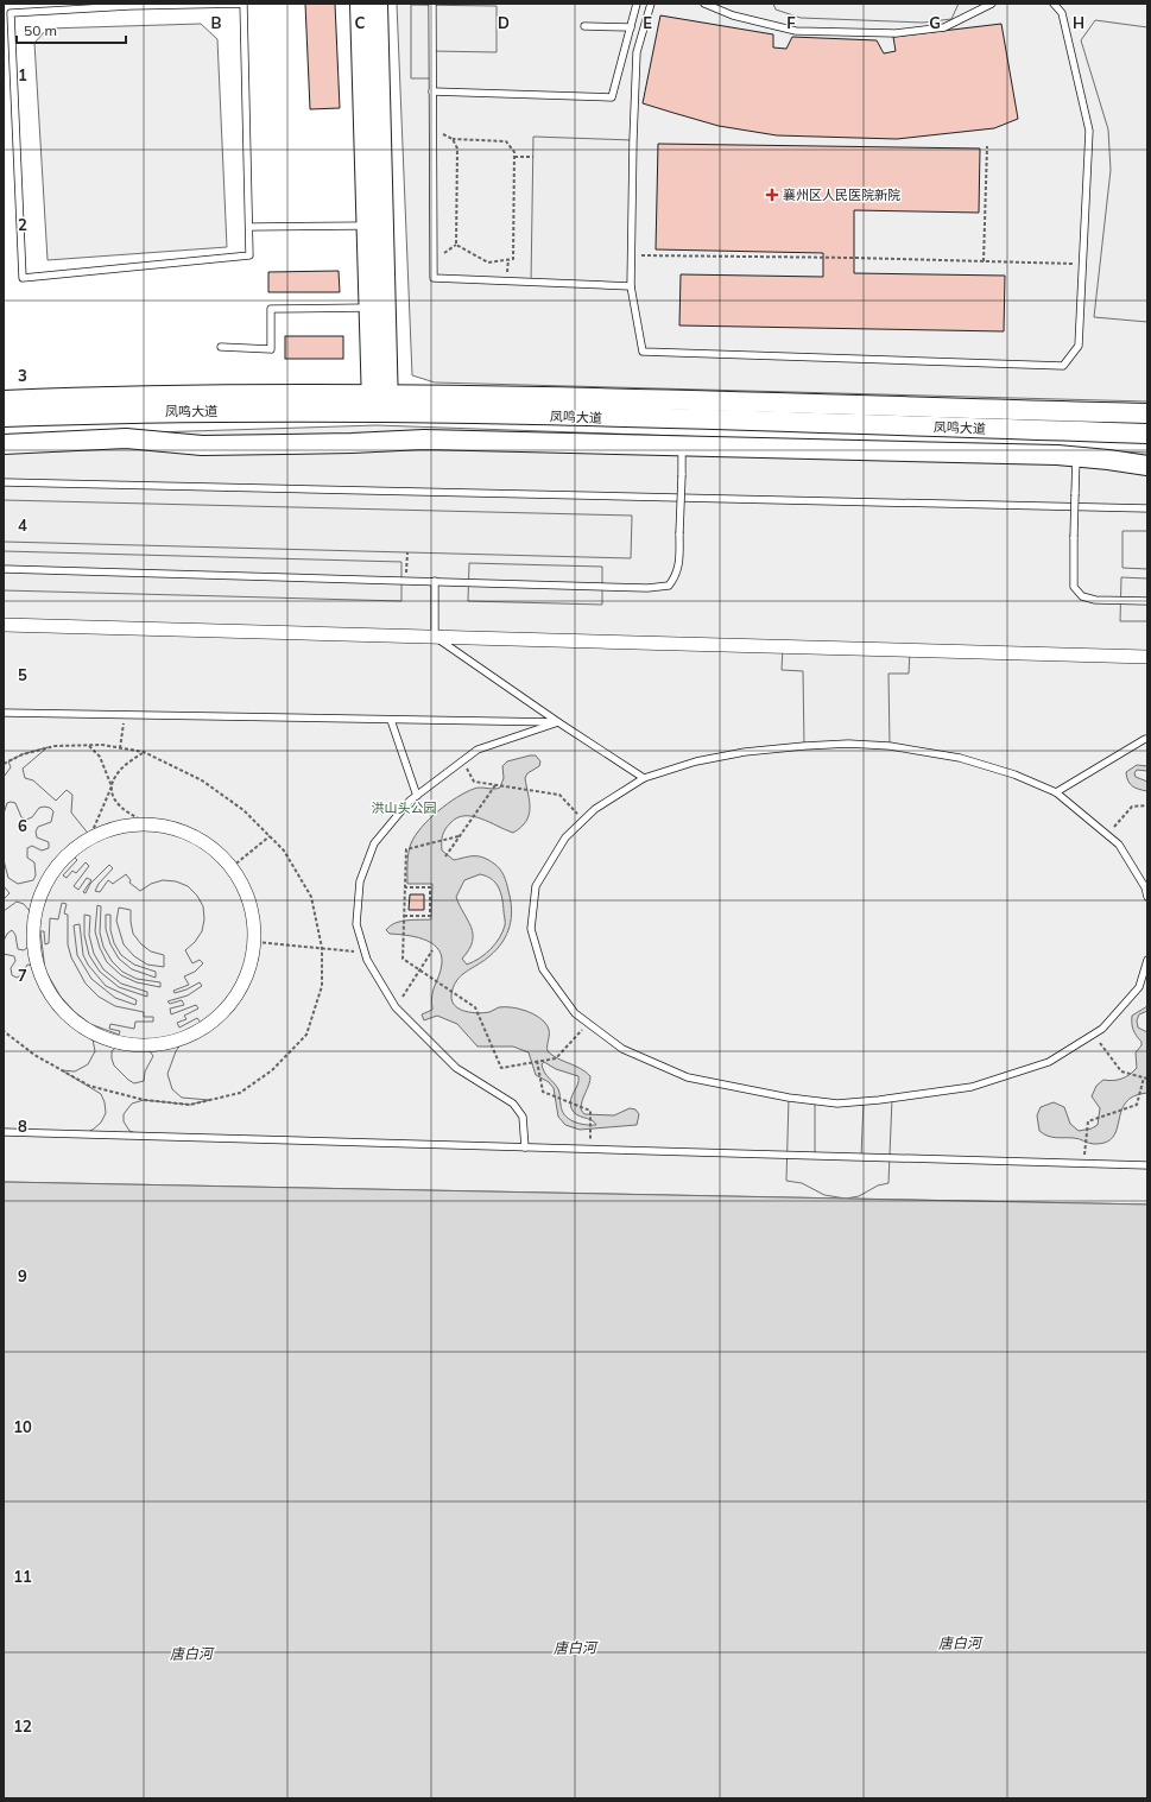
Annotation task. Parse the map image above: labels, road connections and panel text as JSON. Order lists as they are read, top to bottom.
{
  "streets": {
    "main road": ["凤鸣大道"]
  },
  "water": ["唐白河"],
  "parks": ["洪山头公园"],
  "places": {
    "health": ["襄州区人民医院新院"]
  },
  "scale_bar": "50 m",
  "grid": {
    "columns": [
      "B",
      "C",
      "D",
      "E",
      "F",
      "G",
      "H"
    ],
    "rows": [
      "1",
      "2",
      "3",
      "4",
      "5",
      "6",
      "7",
      "8",
      "9",
      "10",
      "11",
      "12"
    ]
  }
}
